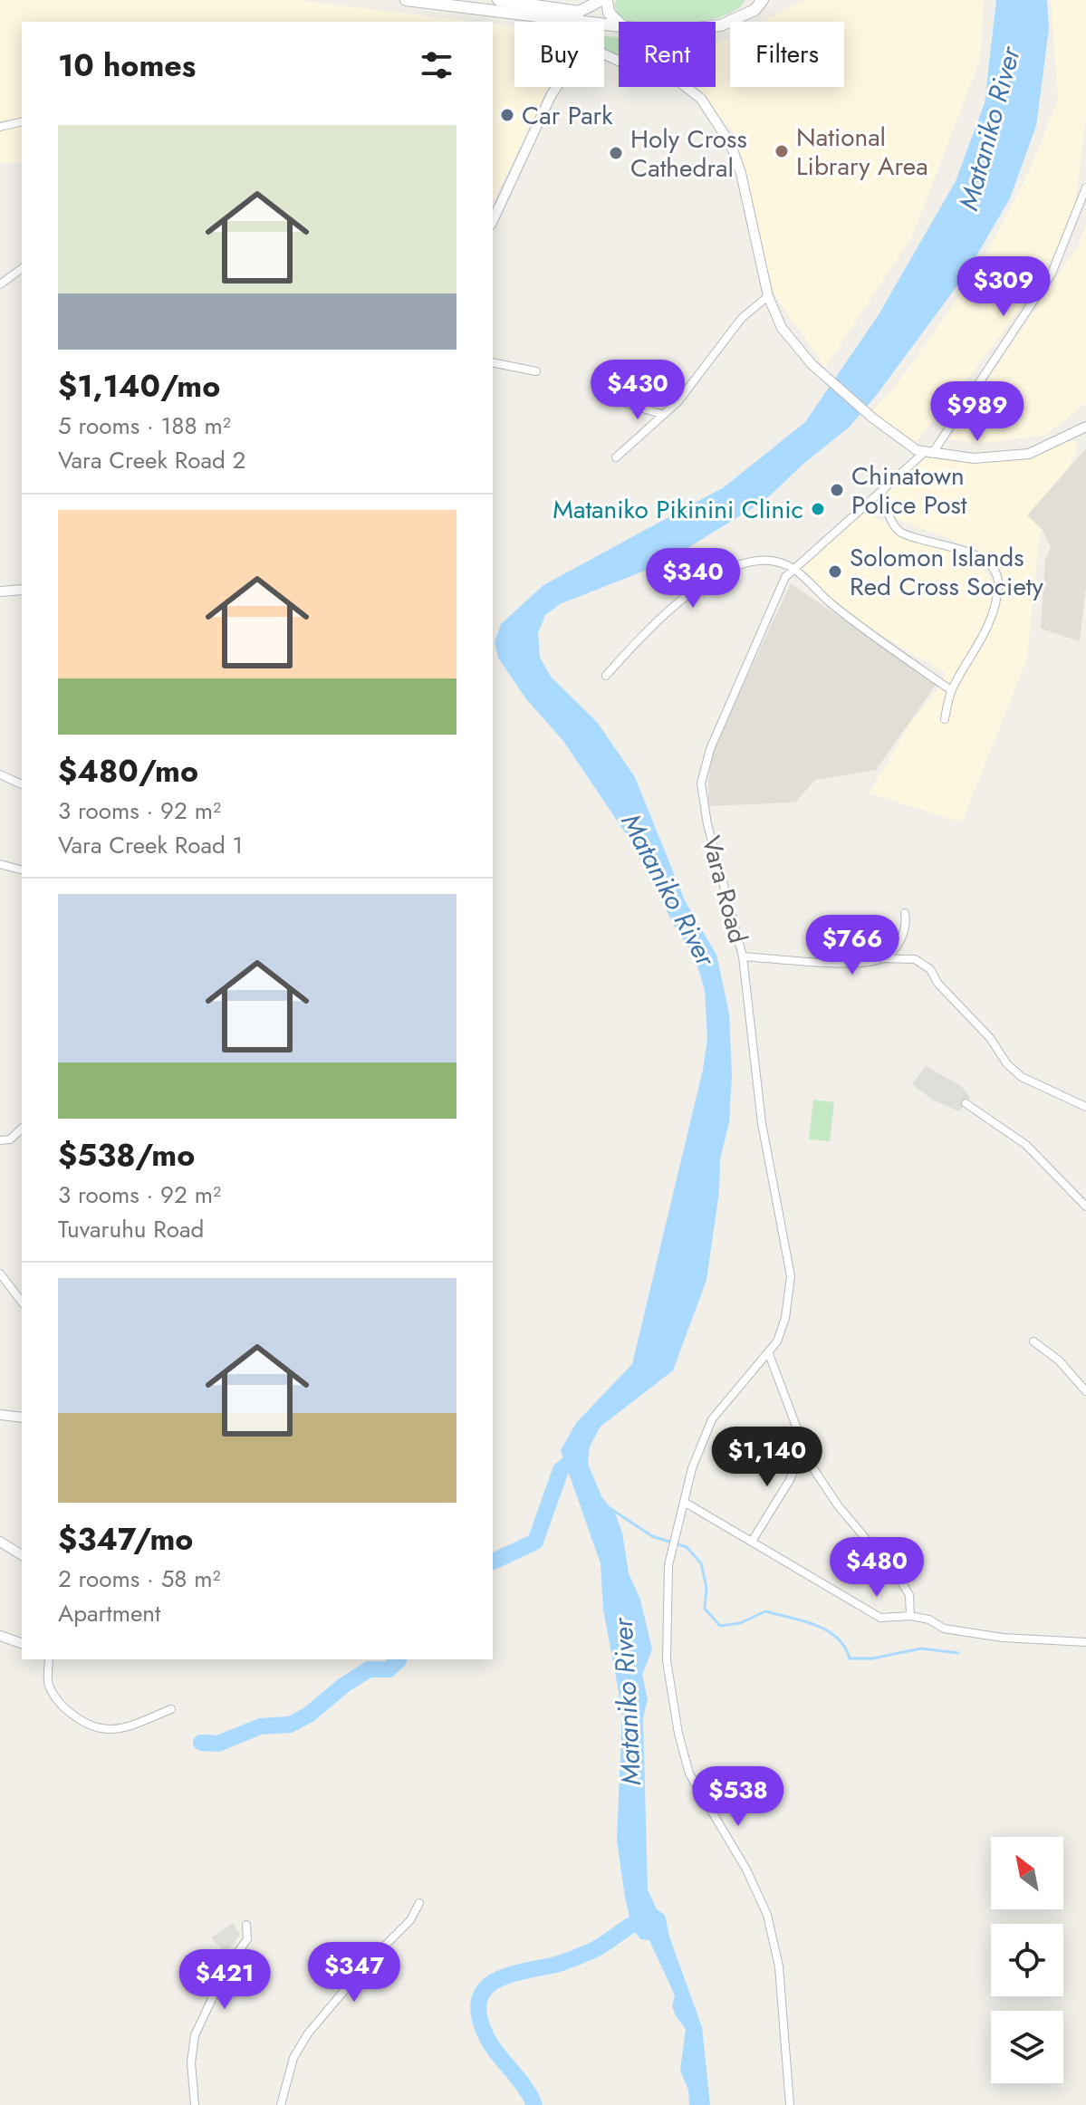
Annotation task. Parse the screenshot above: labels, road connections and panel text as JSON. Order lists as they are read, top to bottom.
{
  "streets": {
    "street": ["Vara Road"]
  },
  "water": ["Mataniko River"],
  "places": [
    "Car Park",
    "National Library Area",
    "Holy Cross Cathedral",
    "Chinatown Police Post",
    "Mataniko Pikinini Clinic",
    "Solomon Islands Red Cross Society"
  ],
  "north": "top left",
  "page": {
    "chip": ["Buy", "Rent", "Filters"],
    "heading": "10 homes",
    "list": [
      {
        "name": "$1,140/mo",
        "note": "5 rooms · 188 m² · Vara Creek Road 2"
      },
      {
        "name": "$480/mo",
        "note": "3 rooms · 92 m² · Vara Creek Road 1"
      },
      {
        "name": "$538/mo",
        "note": "3 rooms · 92 m² · Tuvaruhu Road"
      },
      {
        "name": "$347/mo",
        "note": "2 rooms · 58 m² · Apartment"
      }
    ],
    "price": [
      "$309",
      "$430",
      "$989",
      "$340",
      "$766",
      "$1,140",
      "$480",
      "$538",
      "$347",
      "$421"
    ]
  }
}
